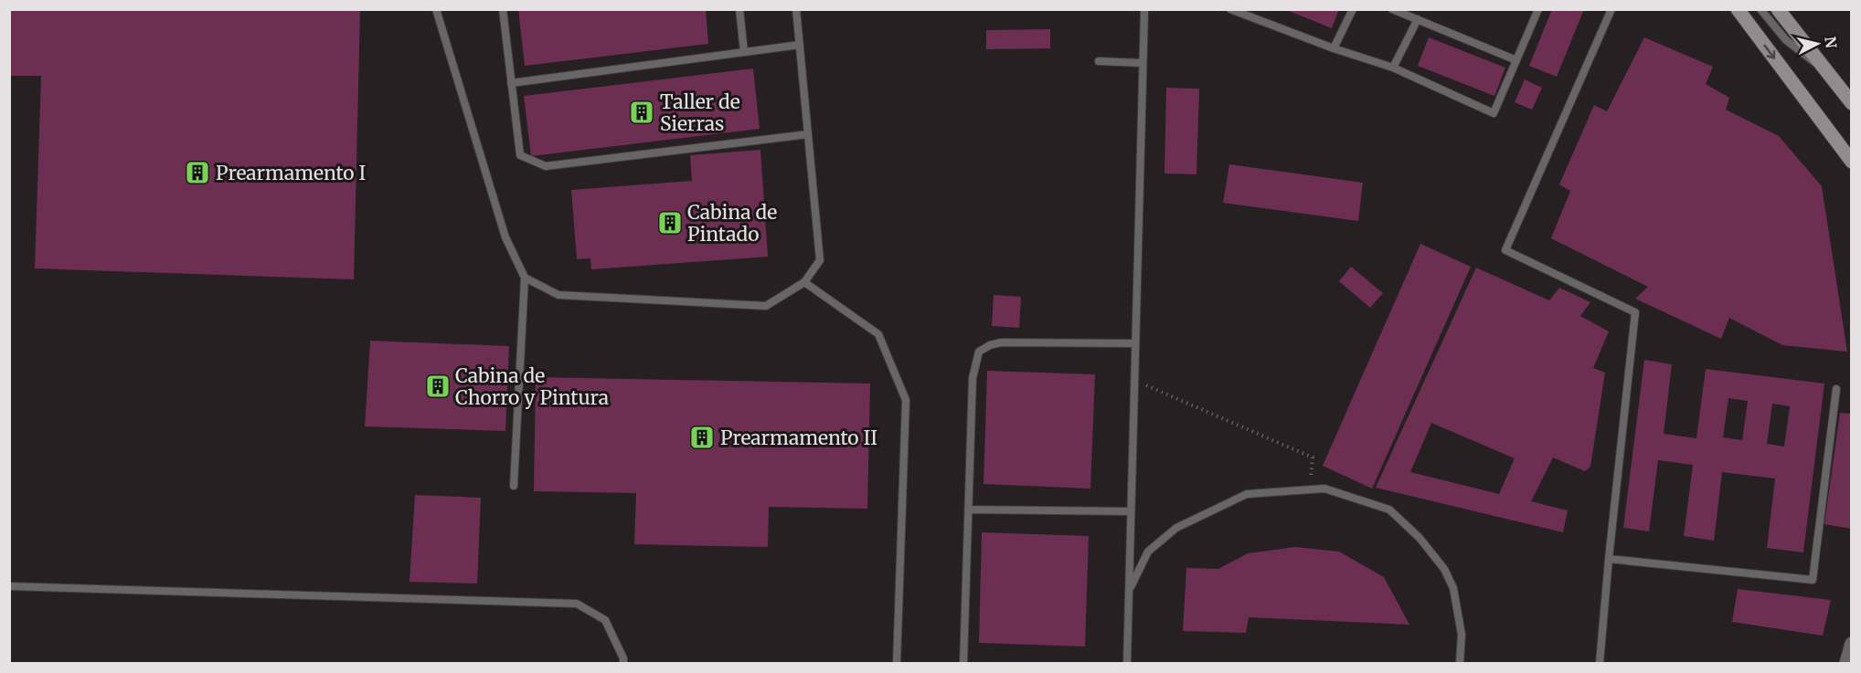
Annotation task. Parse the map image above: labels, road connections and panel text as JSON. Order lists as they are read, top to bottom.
{
  "places": {
    "building": [
      "Taller de Sierras",
      "Prearmamento I",
      "Cabina de Pintado",
      "Cabina de Chorro y Pintura",
      "Prearmamento II"
    ]
  },
  "north": "right"
}
